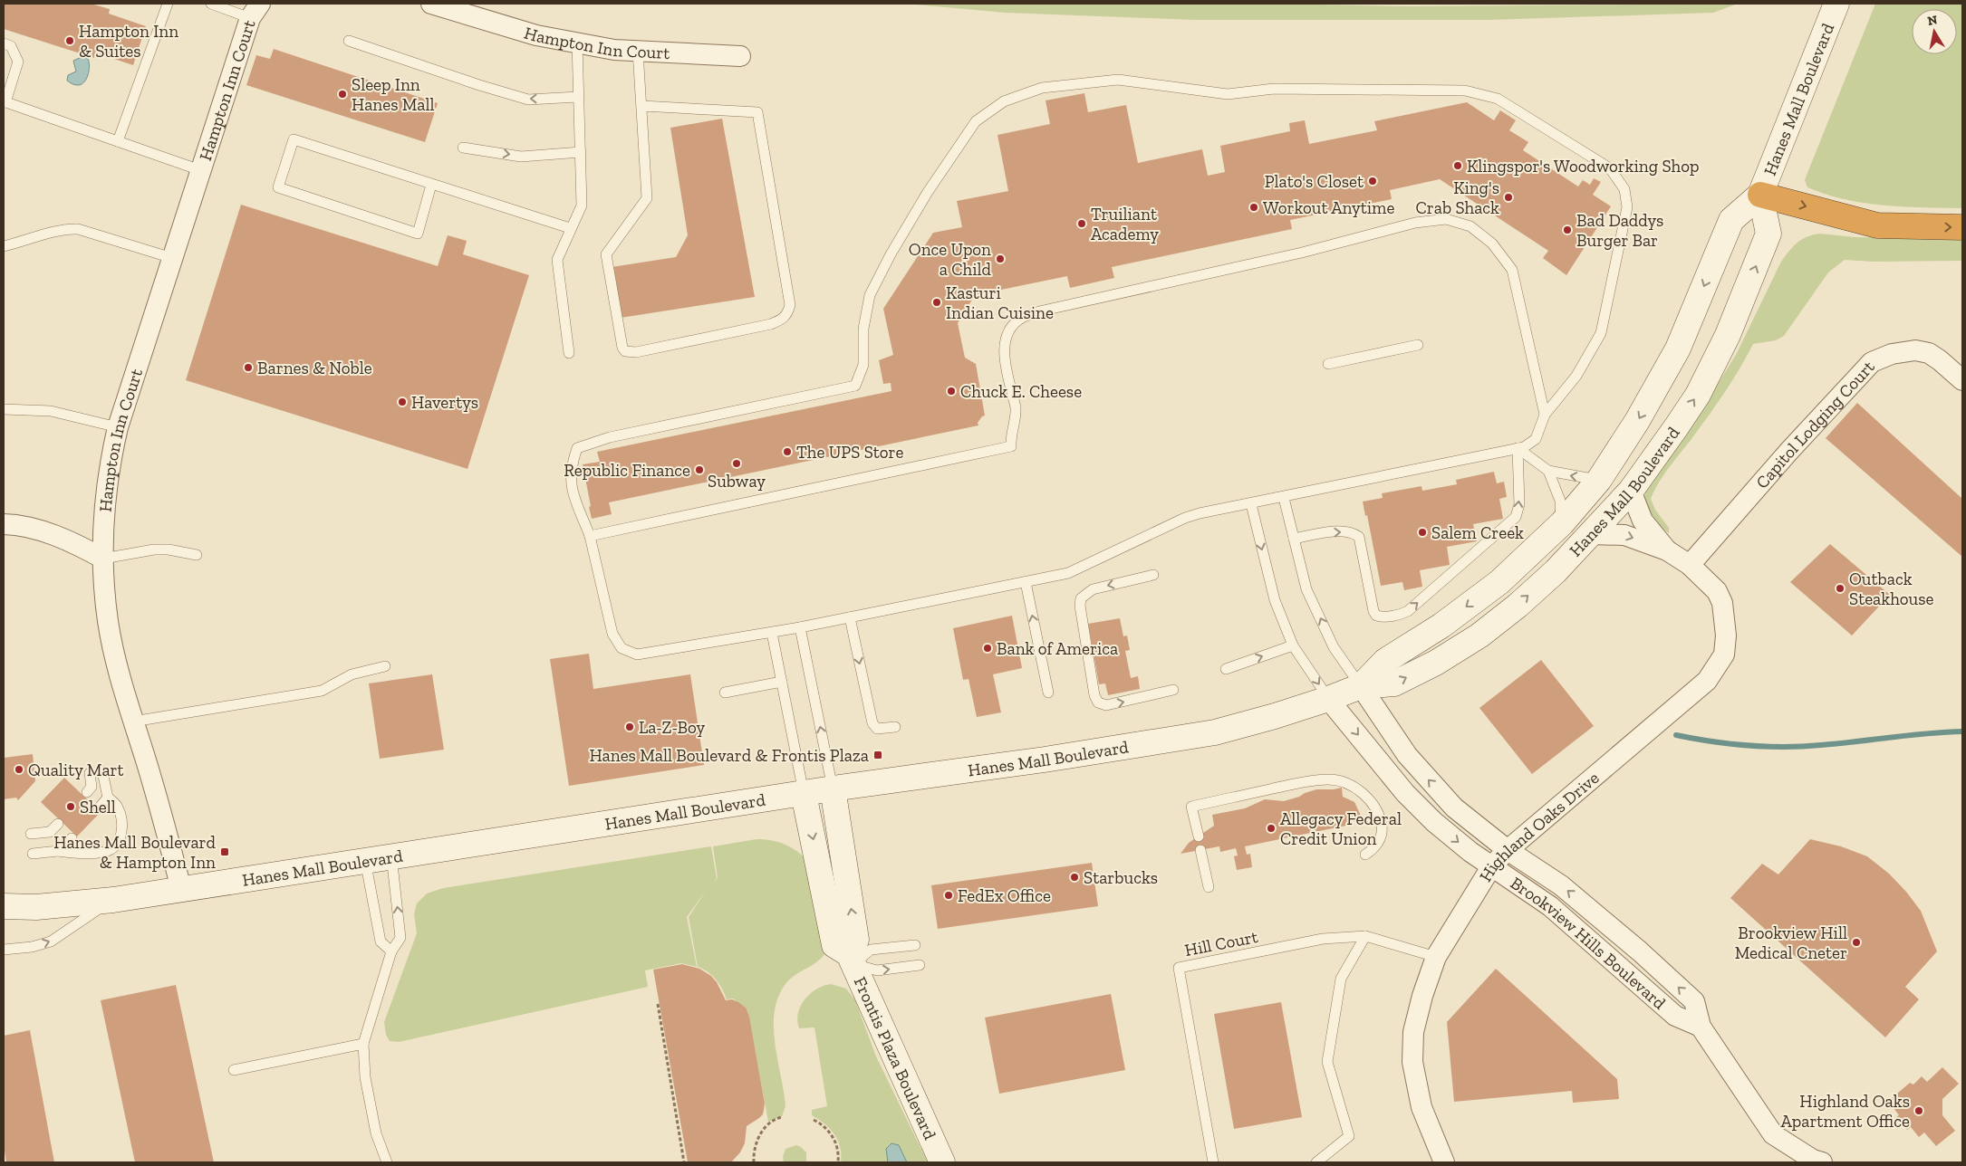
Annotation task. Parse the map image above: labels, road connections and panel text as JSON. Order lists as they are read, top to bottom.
{
  "streets": {
    "main road": ["Hanes Mall Boulevard", "Frontis Plaza Boulevard"],
    "street": [
      "Hampton Inn Court",
      "Capitol Lodging Court",
      "Highland Oaks Drive",
      "Brookview Hills Boulevard"
    ],
    "lane": ["Hill Court"]
  },
  "crossings": [
    ["Hampton Inn Court", "Hanes Mall Boulevard"],
    ["Hanes Mall Boulevard", "Highland Oaks Drive"],
    ["Hanes Mall Boulevard", "Brookview Hills Boulevard"],
    ["Hanes Mall Boulevard", "Frontis Plaza Boulevard"],
    ["Capitol Lodging Court", "Highland Oaks Drive"],
    ["Highland Oaks Drive", "Hill Court"],
    ["Highland Oaks Drive", "Brookview Hills Boulevard"]
  ],
  "places": {
    "other": [
      "Hampton Inn & Suites",
      "Sleep Inn Hanes Mall",
      "Klingspor's Woodworking Shop",
      "Plato's Closet",
      "King's Crab Shack",
      "Workout Anytime",
      "Truiliant Academy",
      "Bad Daddys Burger Bar",
      "Once Upon a Child",
      "Kasturi Indian Cuisine",
      "Barnes & Noble",
      "Chuck E. Cheese",
      "Havertys",
      "The UPS Store",
      "Subway",
      "Republic Finance",
      "Salem Creek",
      "Outback Steakhouse",
      "Bank of America",
      "La-Z-Boy",
      "Quality Mart",
      "Shell",
      "Allegacy Federal Credit Union",
      "Starbucks",
      "FedEx Office",
      "Brookview Hill Medical Cneter",
      "Highland Oaks Apartment Office"
    ],
    "transit": ["Hanes Mall Boulevard & Frontis Plaza", "Hanes Mall Boulevard & Hampton Inn"]
  },
  "north": "top"
}
